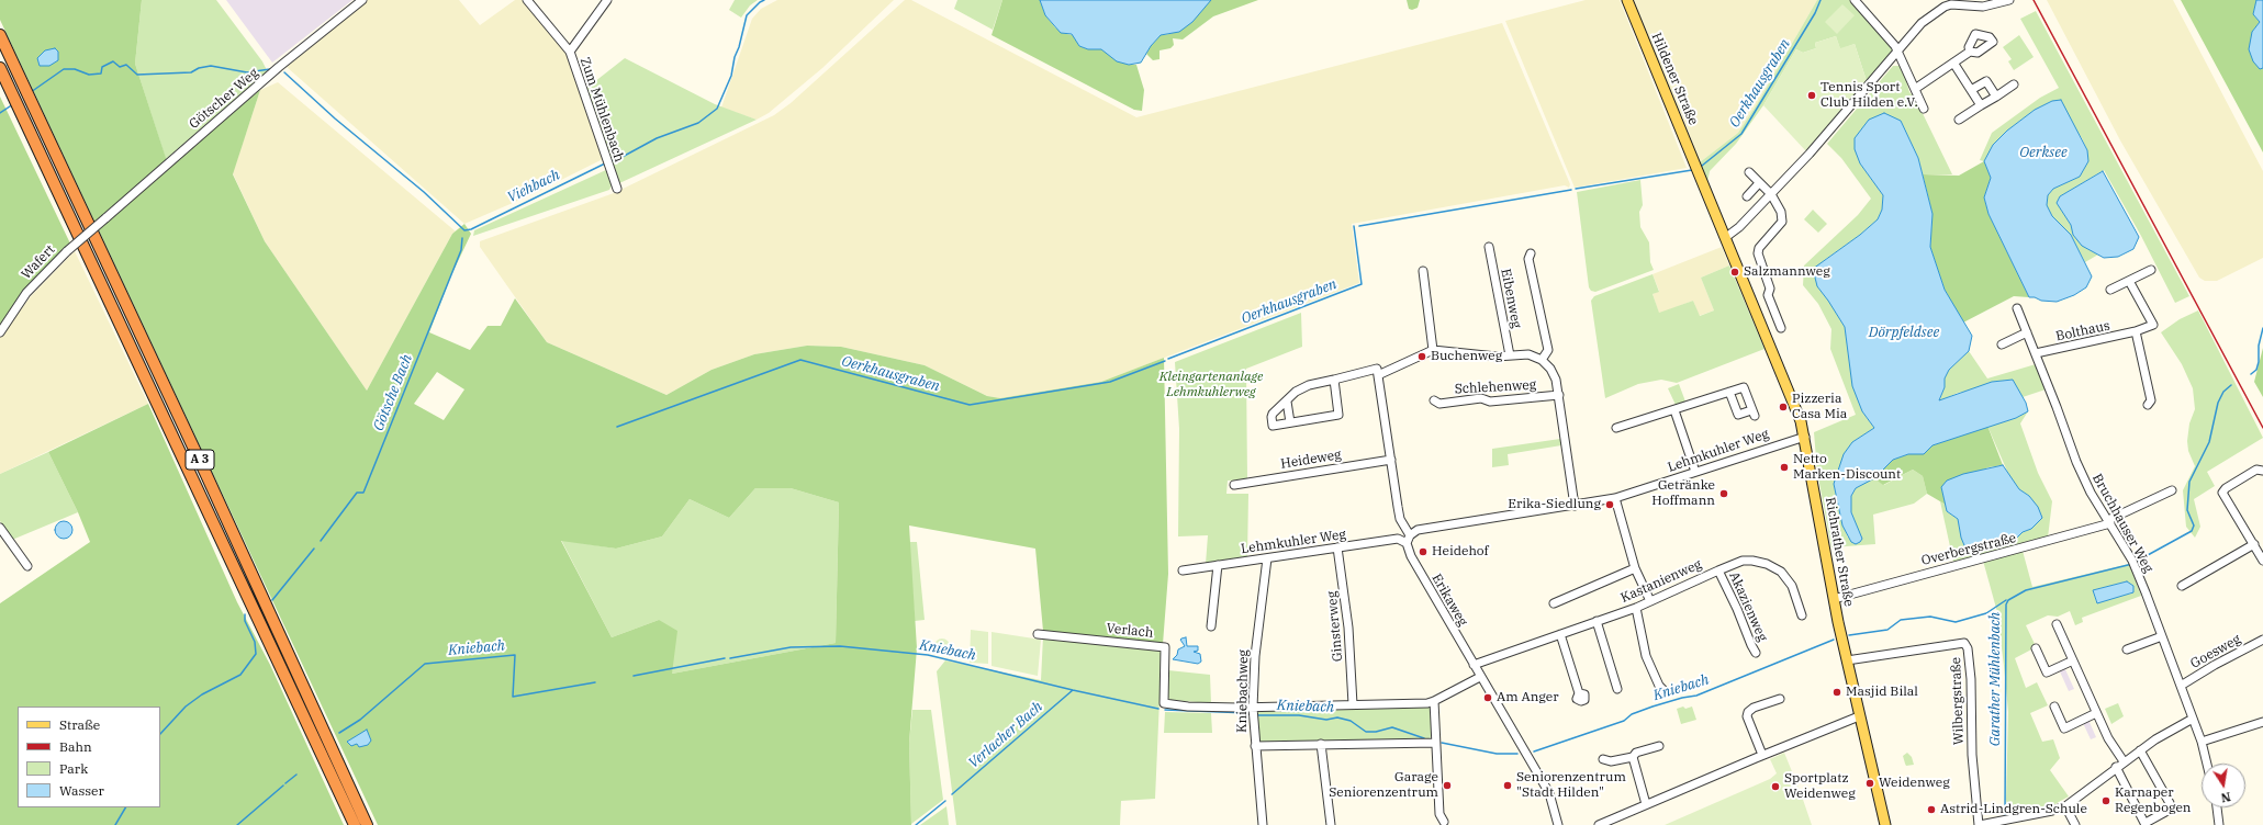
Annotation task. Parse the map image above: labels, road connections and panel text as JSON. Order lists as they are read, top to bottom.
{
  "streets": {
    "highway": ["A 3"],
    "main road": ["Hildener Straße", "Richrather Straße"],
    "street": [
      "Götscher Weg",
      "Zum Mühlenbach",
      "Wafert",
      "Eibenweg",
      "Bolthaus",
      "Schlehenweg",
      "Lehmkuhler Weg",
      "Heideweg",
      "Bruchhauser Weg",
      "Overbergstraße",
      "Kastanienweg",
      "Erikaweg",
      "Akazienweg",
      "Ginsterweg",
      "Verlach",
      "Goesweg",
      "Kniebachweg",
      "Wilbergstraße"
    ]
  },
  "crossings": [
    ["Hildener Straße", "Richrather Straße"],
    ["Götscher Weg", "Wafert"],
    ["Bolthaus", "Bruchhauser Weg"],
    ["Lehmkuhler Weg", "Richrather Straße"],
    ["Lehmkuhler Weg", "Erikaweg"],
    ["Lehmkuhler Weg", "Ginsterweg"],
    ["Lehmkuhler Weg", "Kniebachweg"],
    ["Heideweg", "Erikaweg"],
    ["Bruchhauser Weg", "Overbergstraße"],
    ["Bruchhauser Weg", "Goesweg"],
    ["Overbergstraße", "Richrather Straße"],
    ["Richrather Straße", "Wilbergstraße"],
    ["Kastanienweg", "Erikaweg"],
    ["Kastanienweg", "Akazienweg"],
    ["Verlach", "Kniebachweg"]
  ],
  "water": [
    "Oerkhausgraben",
    "Oerksee",
    "Viehbach",
    "Dörpfeldsee",
    "Götsche Bach",
    "Kniebach",
    "Garather Mühlenbach",
    "Verlacher Bach"
  ],
  "parks": ["Kleingartenanlage Lehmkuhlerweg"],
  "places": [
    "Tennis Sport Club Hilden e.V.",
    "Salzmannweg",
    "Buchenweg",
    "Pizzeria Casa Mia",
    "Netto Marken-Discount",
    "Getränke Hoffmann",
    "Erika-Siedlung",
    "Heidehof",
    "Masjid Bilal",
    "Am Anger",
    "Weidenweg",
    "Garage Seniorenzentrum",
    "Seniorenzentrum \"Stadt Hilden\"",
    "Sportplatz Weidenweg",
    "Karnaper Regenbogen",
    "Astrid-Lindgren-Schule"
  ],
  "legend": [
    "Straße",
    "Bahn",
    "Park",
    "Wasser"
  ],
  "north": "bottom"
}
